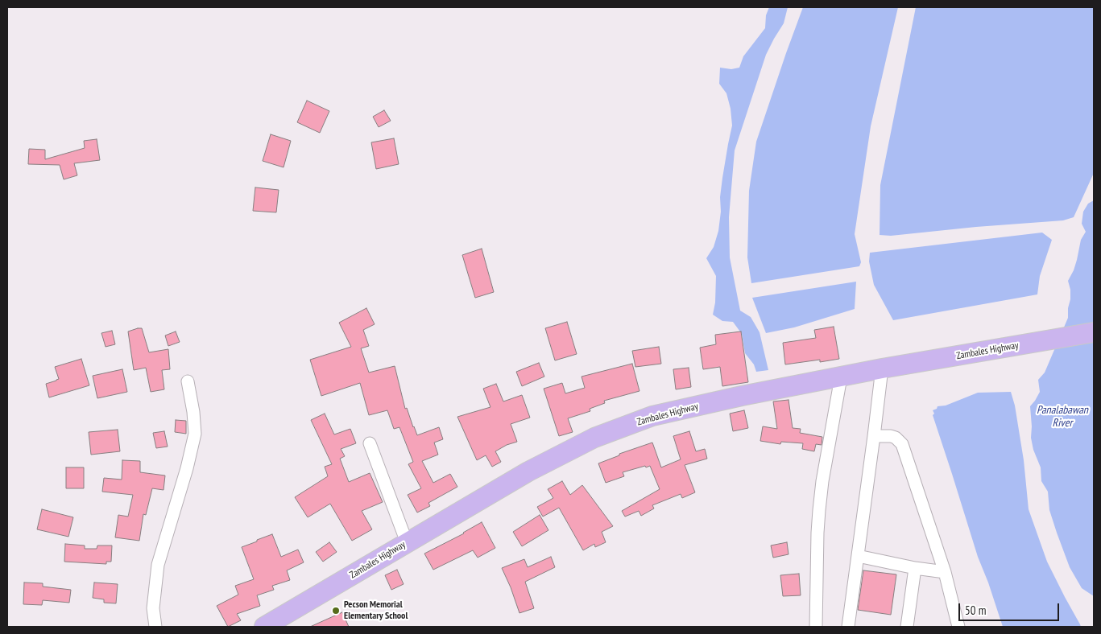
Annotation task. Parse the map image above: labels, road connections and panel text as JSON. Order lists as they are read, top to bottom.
{
  "streets": {
    "main road": ["Zambales Highway"]
  },
  "water": ["Panalabawan River"],
  "places": ["Pecson Memorial Elementary School"],
  "scale_bar": "50 m"
}
